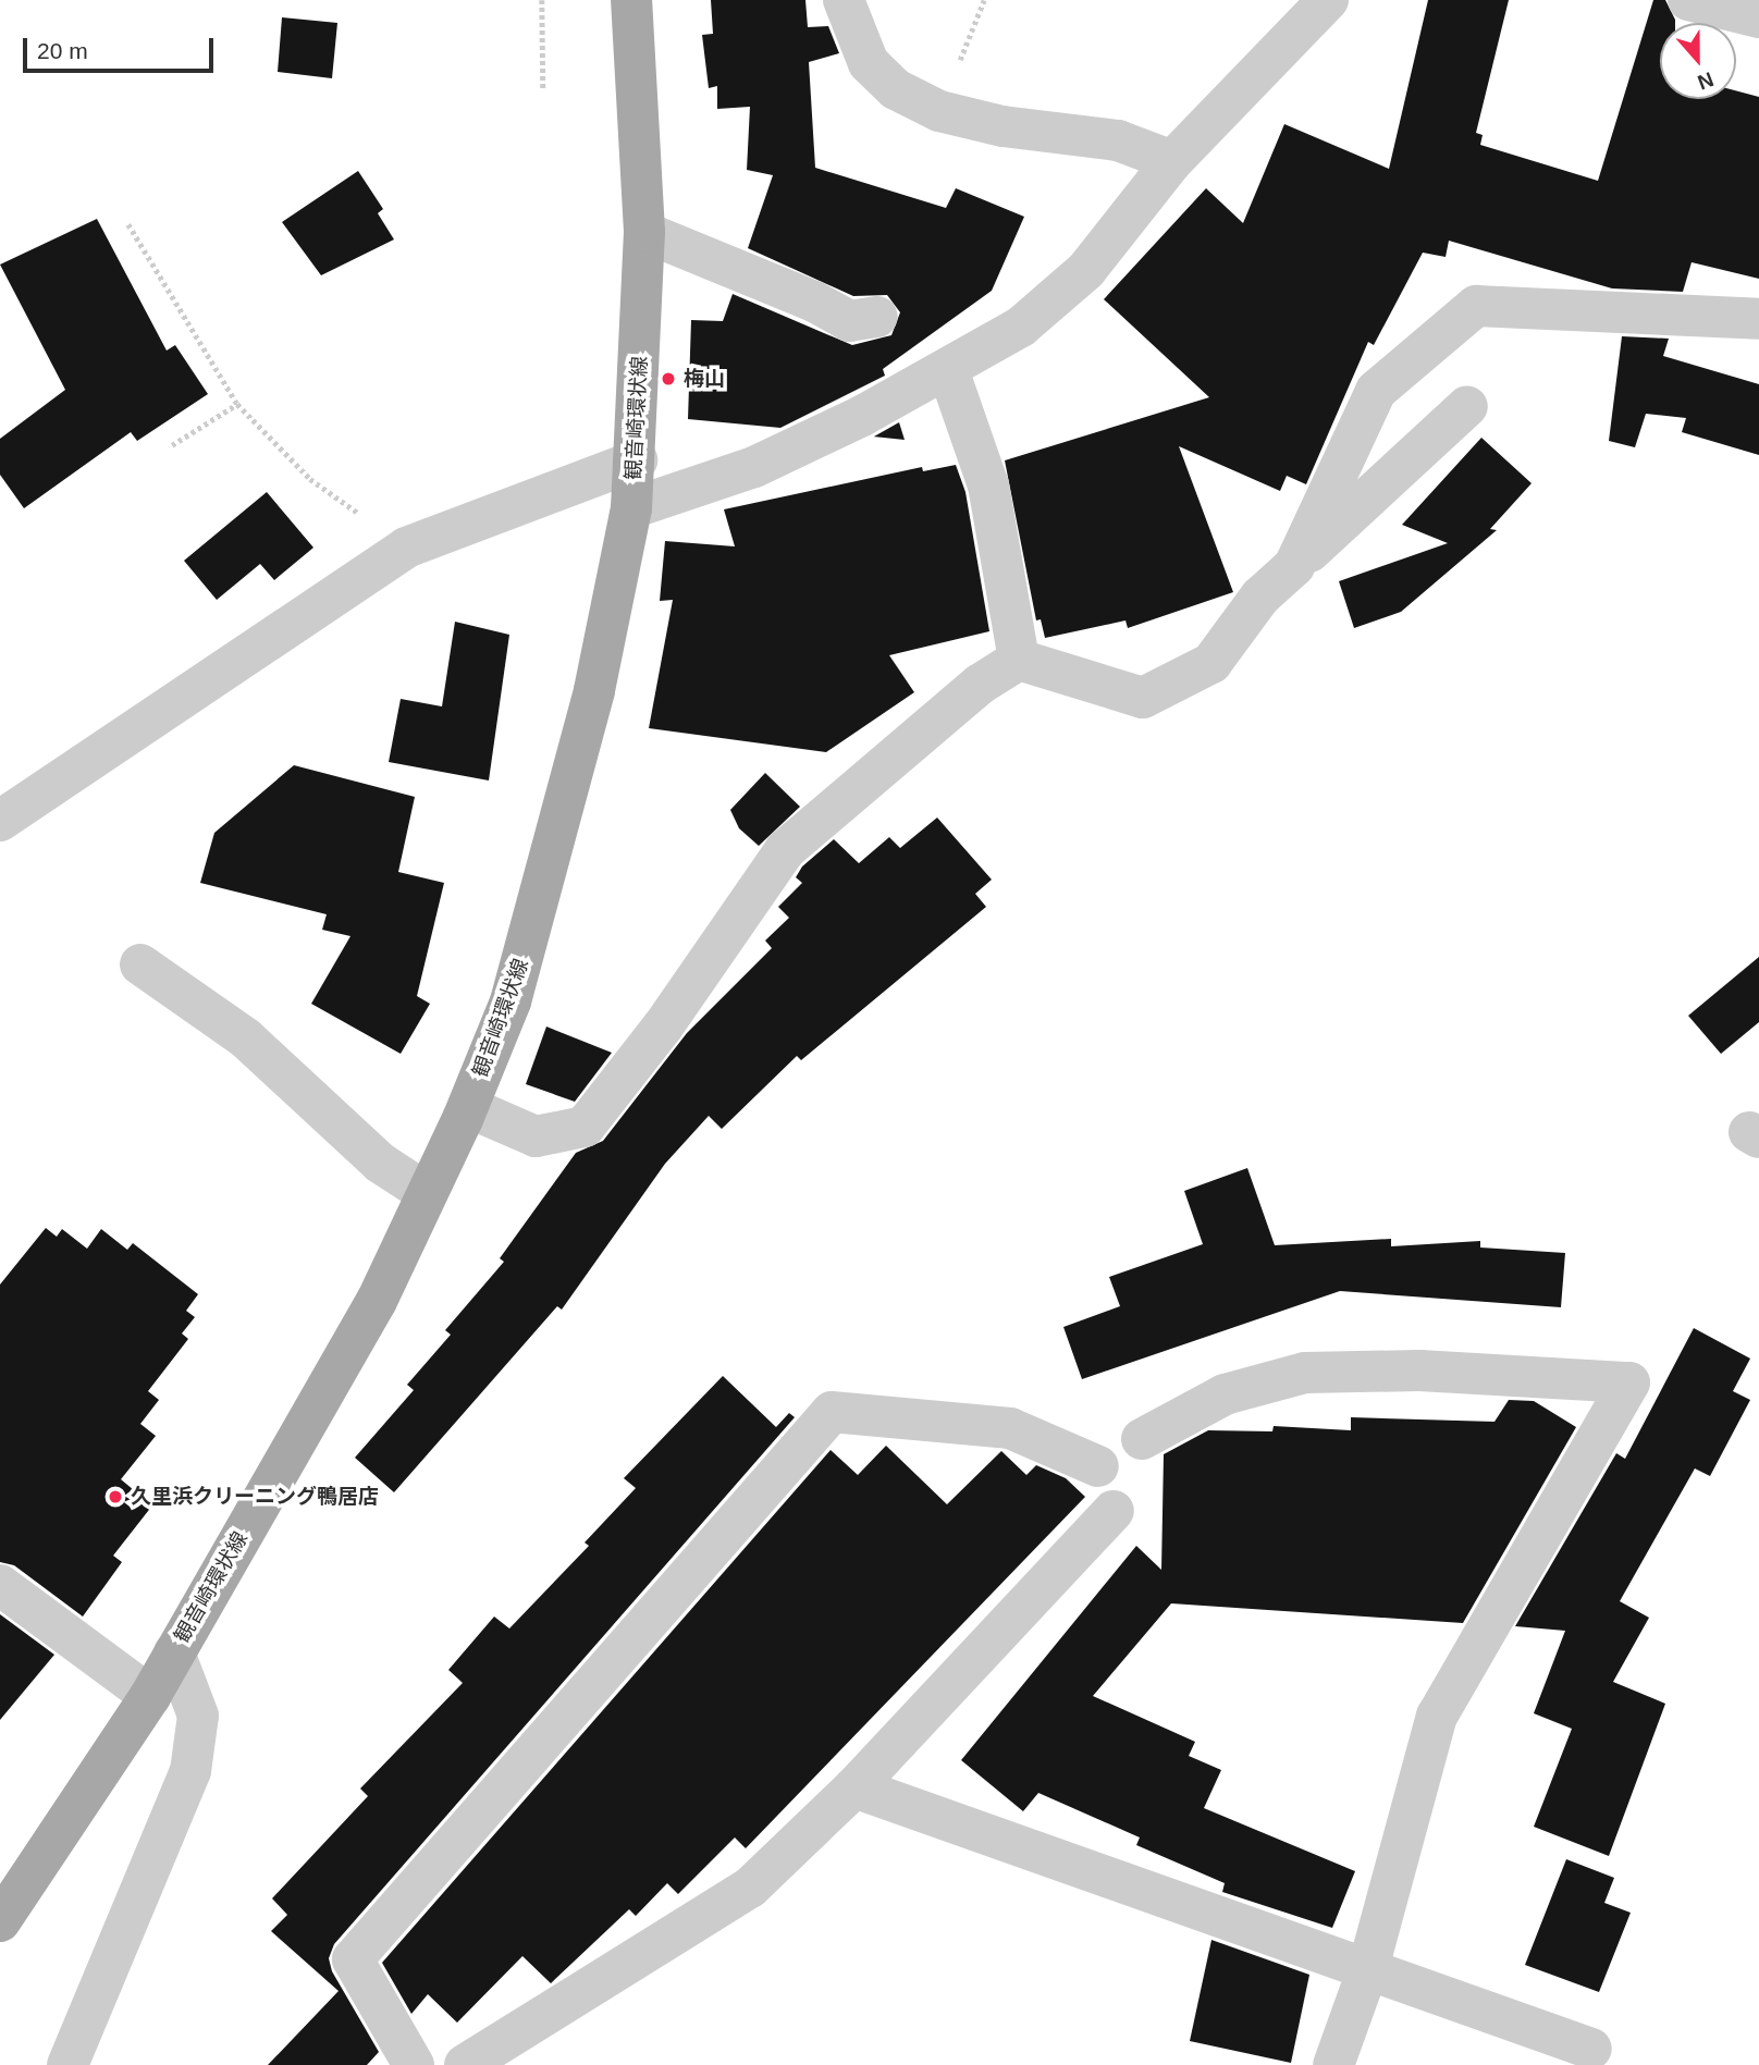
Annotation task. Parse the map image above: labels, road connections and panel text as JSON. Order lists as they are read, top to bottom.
{
  "streets": {
    "main road": ["観音崎環状線"]
  },
  "places": ["梅山", "久里浜クリーニング鴨居店"],
  "scale_bar": "20 m",
  "north": "bottom"
}
